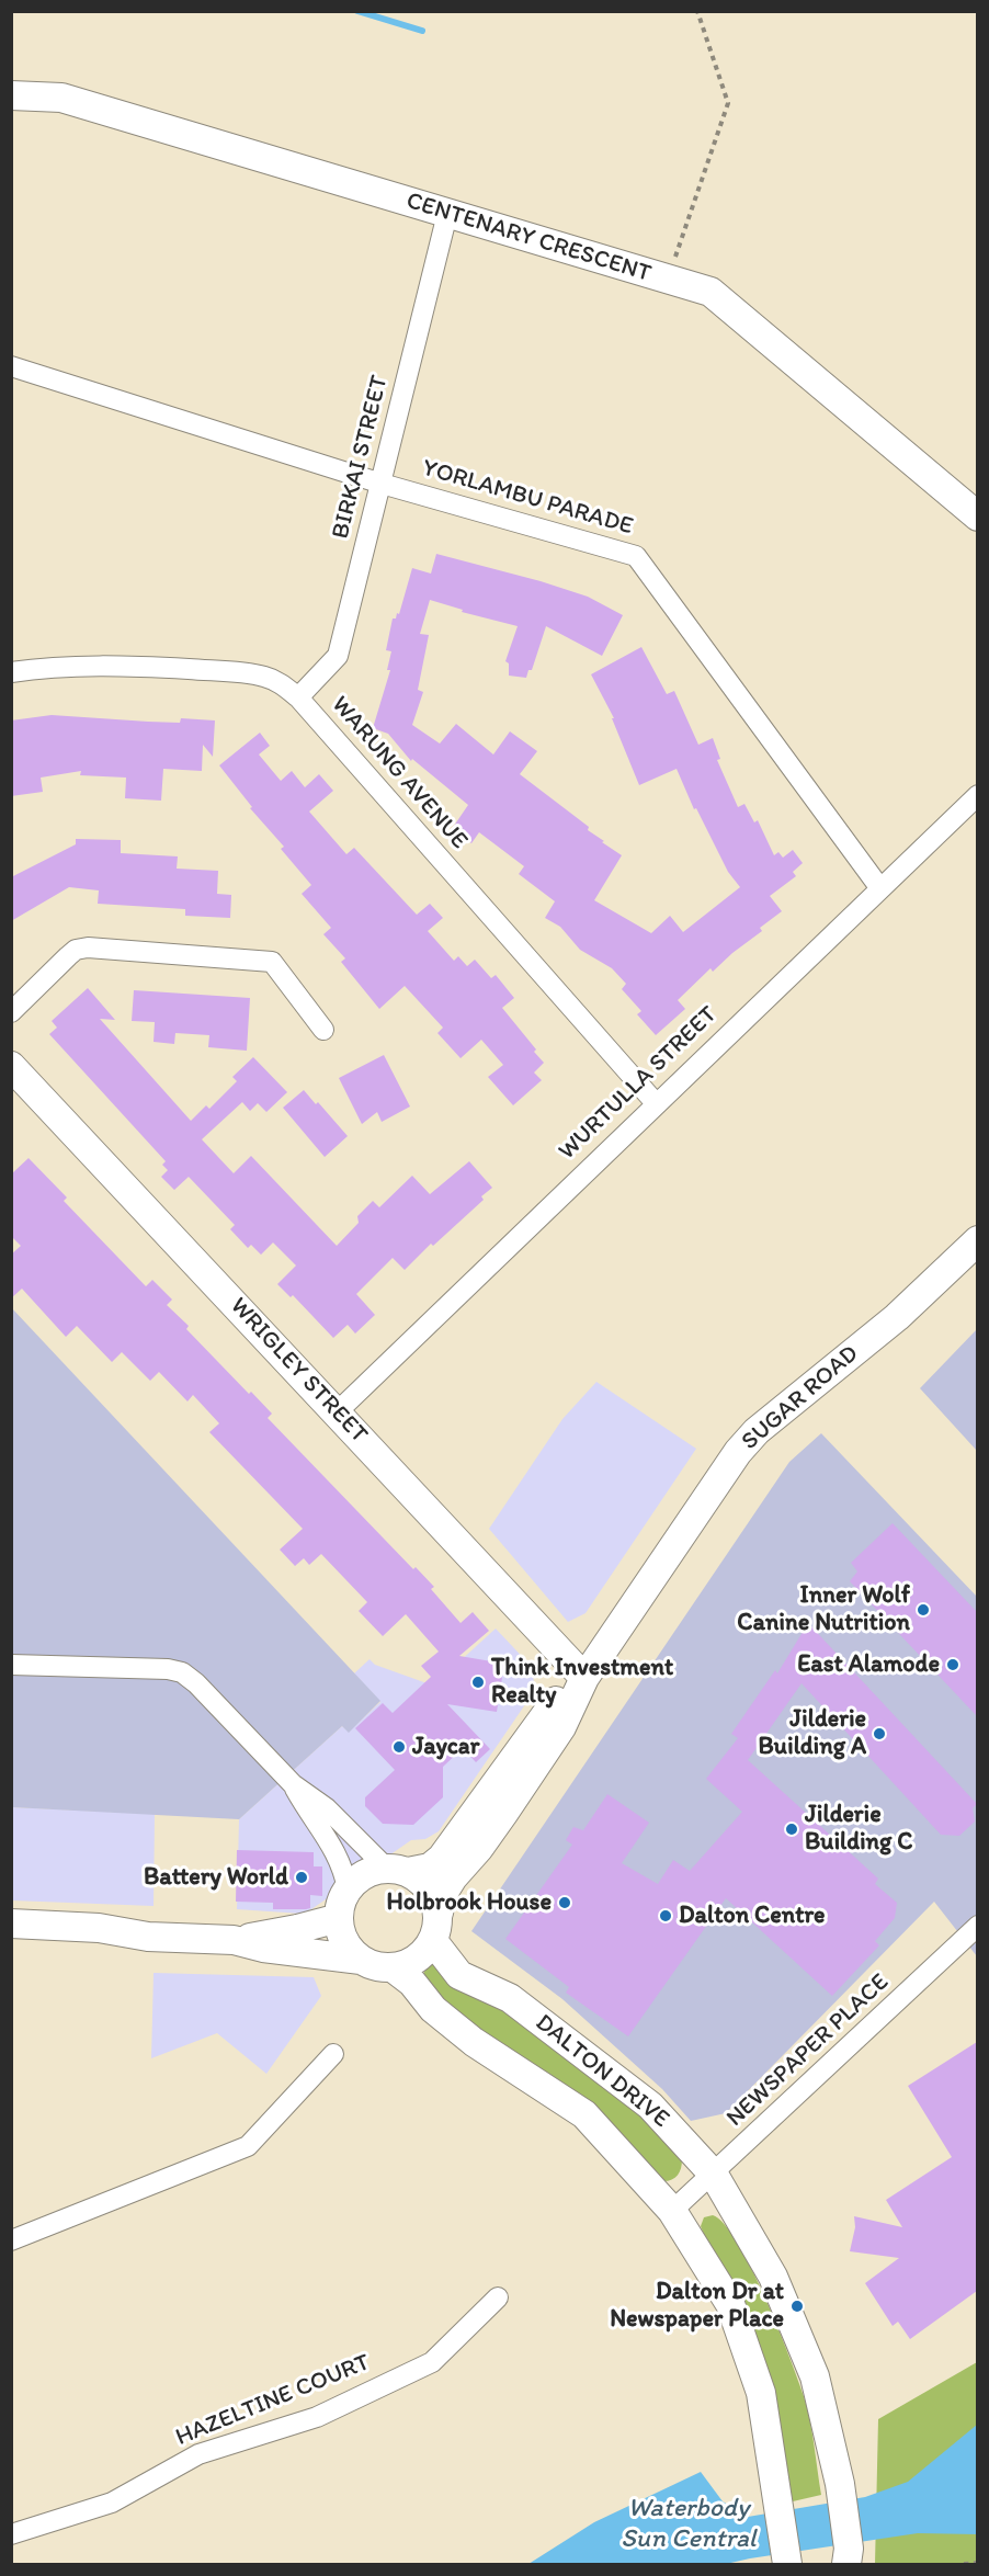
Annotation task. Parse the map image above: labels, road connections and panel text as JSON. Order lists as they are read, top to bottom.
{
  "streets": {
    "main road": [
      "CENTENARY CRESCENT",
      "WRIGLEY STREET",
      "SUGAR ROAD",
      "DALTON DRIVE"
    ],
    "street": [
      "BIRKAI STREET",
      "YORLAMBU PARADE",
      "WARUNG AVENUE",
      "WURTULLA STREET",
      "NEWSPAPER PLACE",
      "HAZELTINE COURT"
    ]
  },
  "crossings": [
    ["CENTENARY CRESCENT", "BIRKAI STREET"],
    ["BIRKAI STREET", "YORLAMBU PARADE"],
    ["BIRKAI STREET", "WARUNG AVENUE"],
    ["YORLAMBU PARADE", "WURTULLA STREET"],
    ["WARUNG AVENUE", "WURTULLA STREET"],
    ["WURTULLA STREET", "WRIGLEY STREET"],
    ["WRIGLEY STREET", "SUGAR ROAD"],
    ["NEWSPAPER PLACE", "DALTON DRIVE"]
  ],
  "water": ["Waterbody Sun Central"],
  "places": [
    "Inner Wolf Canine Nutrition",
    "East Alamode",
    "Think Investment Realty",
    "Jilderie Building A",
    "Jaycar",
    "Jilderie Building C",
    "Battery World",
    "Holbrook House",
    "Dalton Centre",
    "Dalton Dr at Newspaper Place"
  ]
}
